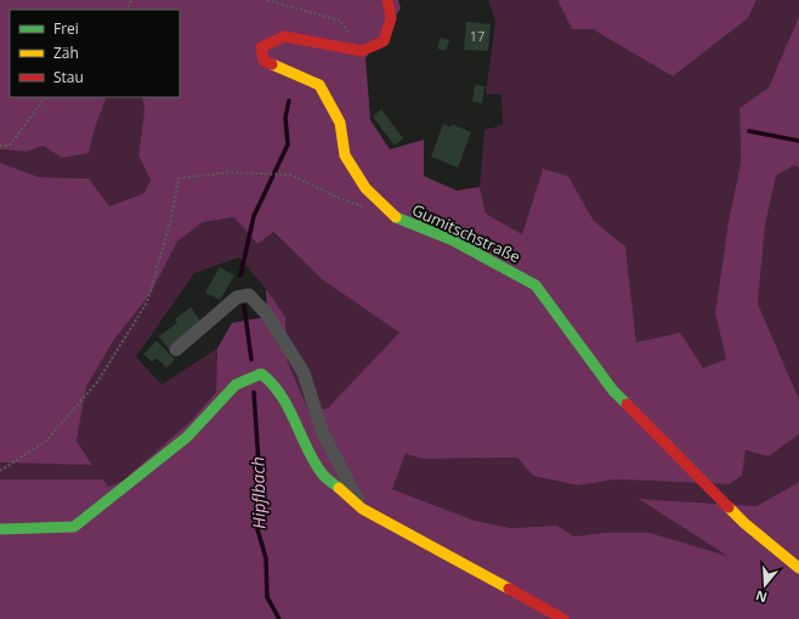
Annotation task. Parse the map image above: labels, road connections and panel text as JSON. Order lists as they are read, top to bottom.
{
  "streets": {
    "street": ["Gumitschstraße"]
  },
  "water": ["Hipflbach"],
  "house_numbers": ["17"],
  "legend": ["Frei", "Zäh", "Stau"],
  "north": "bottom"
}
